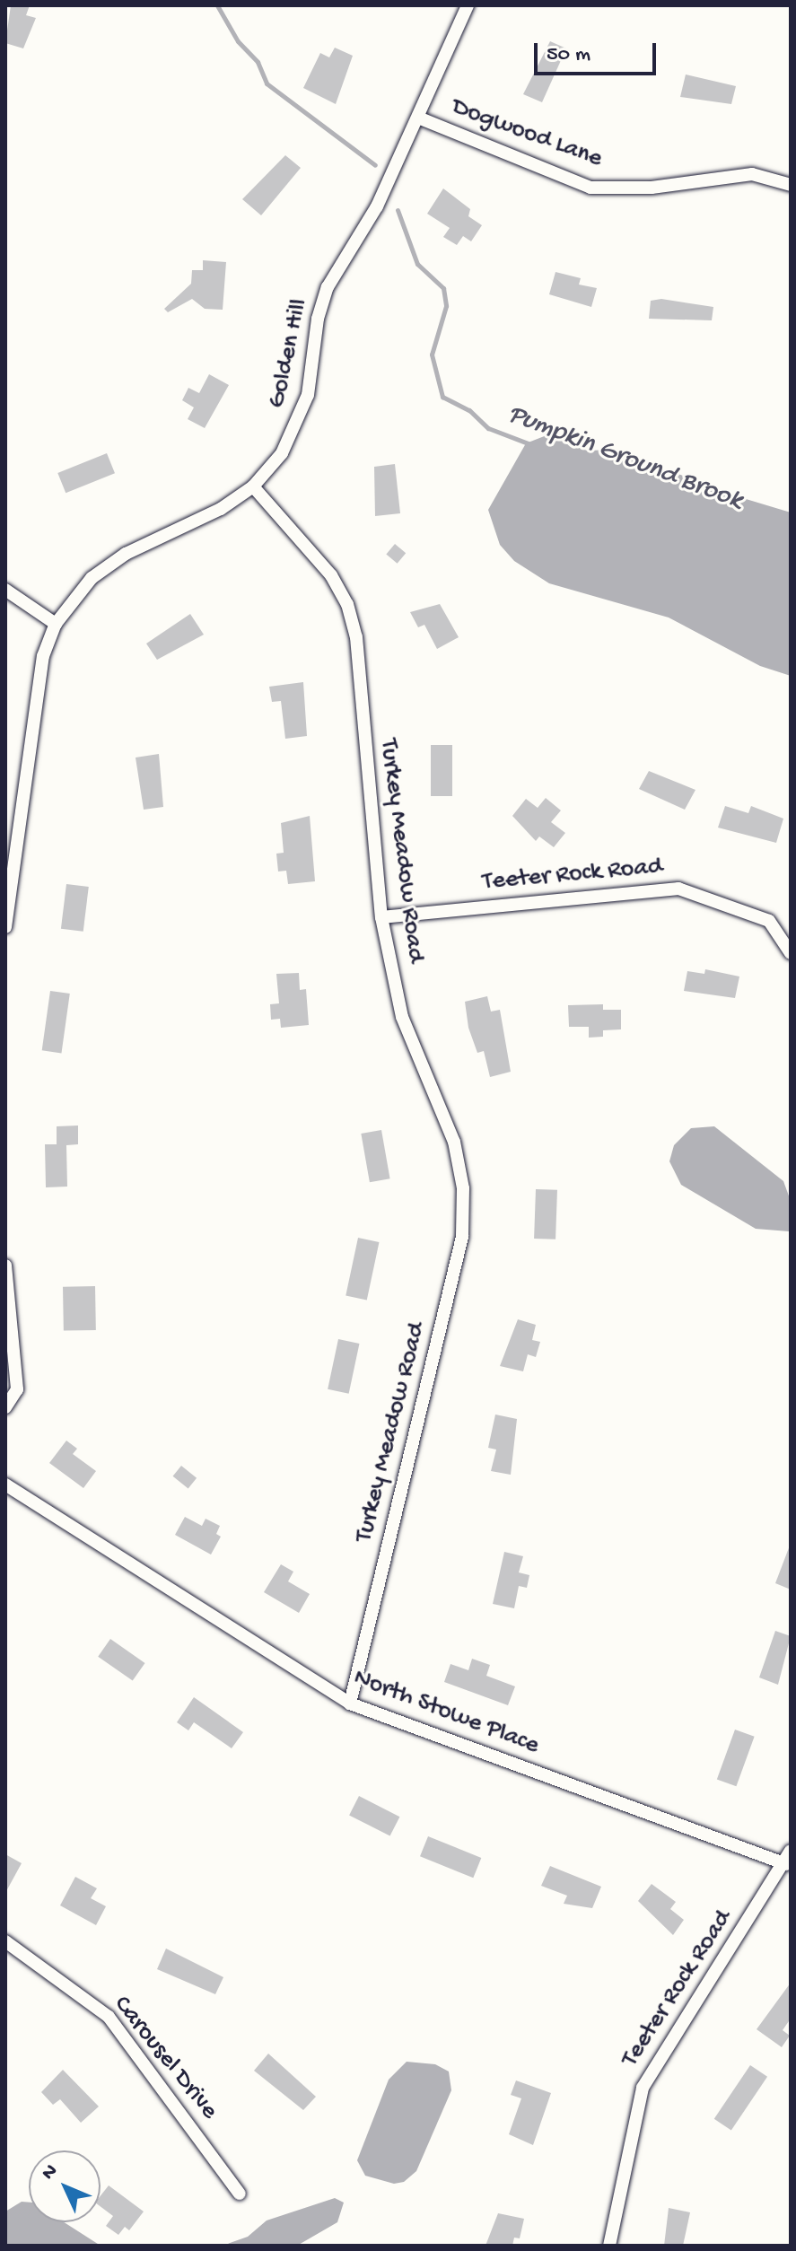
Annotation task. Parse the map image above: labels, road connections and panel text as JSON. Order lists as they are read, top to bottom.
{
  "streets": {
    "street": [
      "Dogwood Lane",
      "Golden Hill",
      "Turkey Meadow Road",
      "Teeter Rock Road",
      "North Stowe Place",
      "Carousel Drive"
    ]
  },
  "crossings": [
    ["Dogwood Lane", "Golden Hill"],
    ["Golden Hill", "Turkey Meadow Road"],
    ["Turkey Meadow Road", "Teeter Rock Road"],
    ["Turkey Meadow Road", "North Stowe Place"],
    ["Teeter Rock Road", "North Stowe Place"]
  ],
  "water": ["Pumpkin Ground Brook"],
  "scale_bar": "50 m",
  "north": "top left"
}
